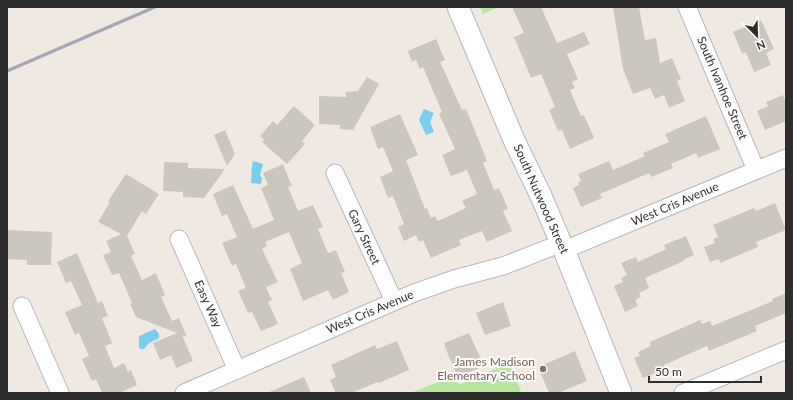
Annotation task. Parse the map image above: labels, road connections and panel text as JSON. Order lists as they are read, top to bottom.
{
  "streets": {
    "street": [
      "South Ivanhoe Street",
      "South Nutwood Street",
      "West Cris Avenue",
      "Gary Street",
      "Easy Way"
    ]
  },
  "crossings": [
    ["South Ivanhoe Street", "West Cris Avenue"],
    ["South Nutwood Street", "West Cris Avenue"],
    ["West Cris Avenue", "Gary Street"],
    ["West Cris Avenue", "Easy Way"]
  ],
  "places": ["James Madison Elementary School"],
  "scale_bar": "50 m",
  "north": "bottom right"
}
